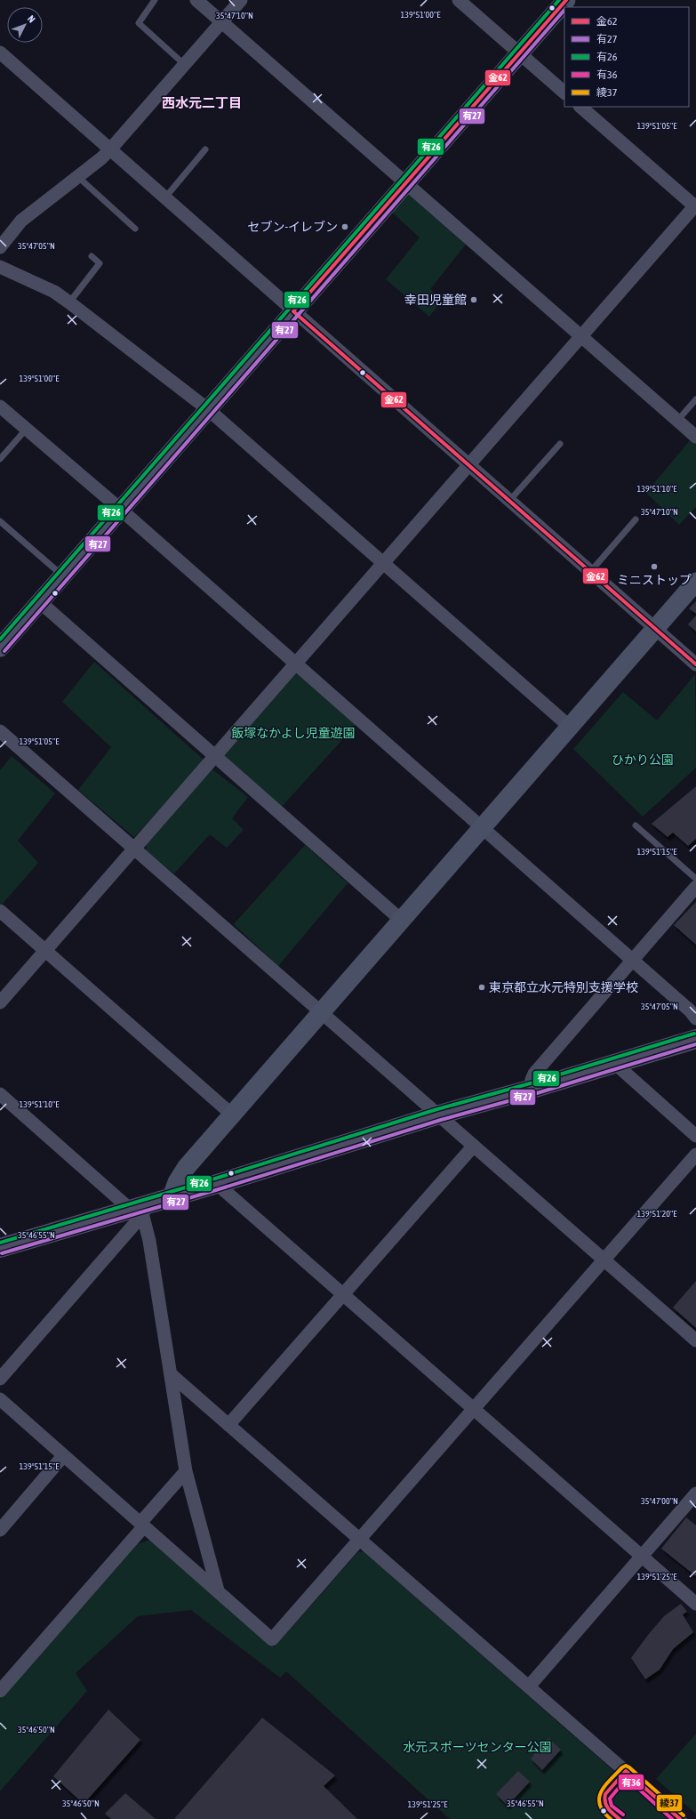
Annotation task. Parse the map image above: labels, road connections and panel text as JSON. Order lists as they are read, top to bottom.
{
  "districts": ["西水元二丁目"],
  "parks": ["飯塚なかよし児童遊園", "ひかり公園", "水元スポーツセンター公園"],
  "places": [
    "セブン-イレブン",
    "幸田児童館",
    "ミニストップ",
    "東京都立水元特別支援学校"
  ],
  "lines": [
    "transit line 金62",
    "transit line 有26",
    "transit line 有27",
    "transit line 綾37",
    "transit line 有36"
  ],
  "legend": [
    "金62",
    "有27",
    "有26",
    "有36",
    "綾37"
  ],
  "north": "top right",
  "coordinates": [
    "139°51'00\"E",
    "35°47'10\"N",
    "139°51'05\"E",
    "35°47'05\"N",
    "139°51'10\"E",
    "139°51'15\"E",
    "139°51'20\"E",
    "35°46'55\"N",
    "35°47'00\"N",
    "139°51'25\"E",
    "35°46'50\"N"
  ]
}
